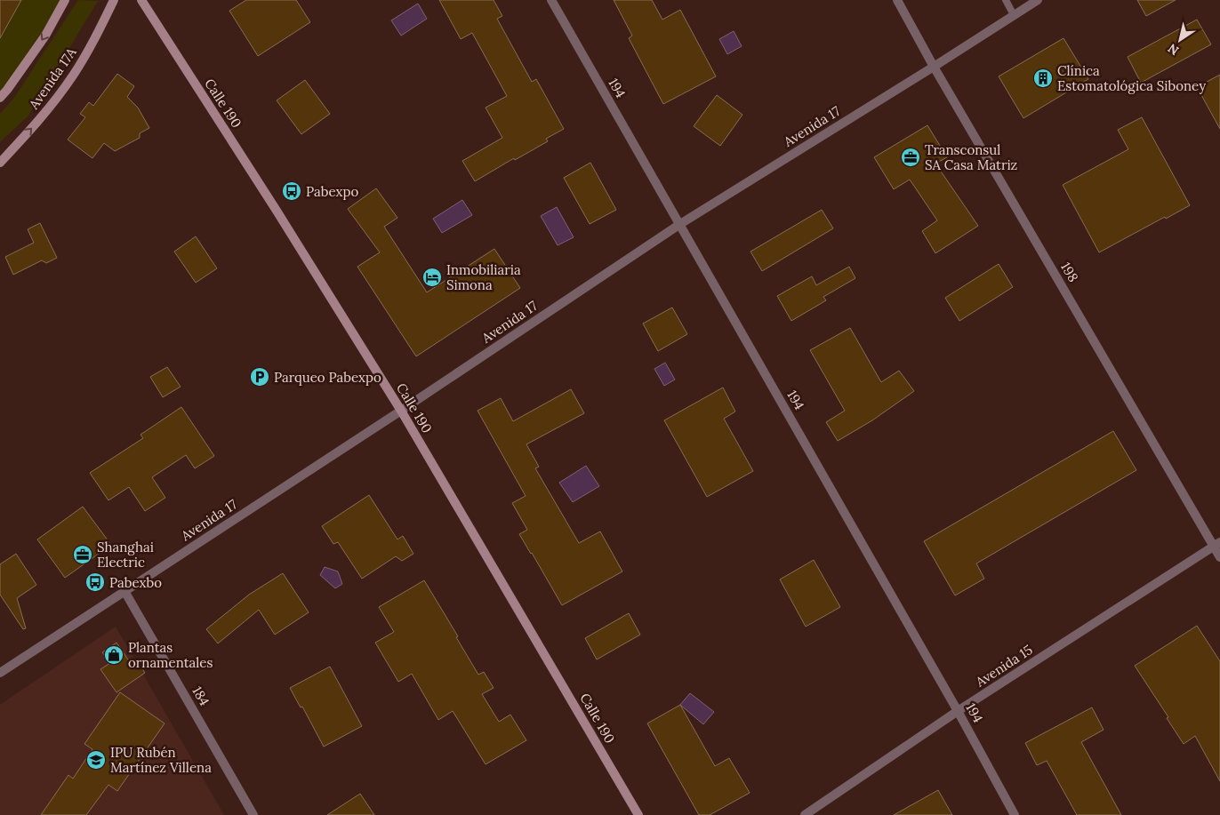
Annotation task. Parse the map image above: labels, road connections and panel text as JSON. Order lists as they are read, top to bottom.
{
  "streets": {
    "main road": ["Avenida 17A", "Calle 190"],
    "street": [
      "194",
      "Avenida 17",
      "198",
      "Avenida 15",
      "184"
    ]
  },
  "crossings": [
    ["194", "Avenida 17"],
    ["194", "Avenida 15"],
    ["Calle 190", "Avenida 17"],
    ["Avenida 17", "198"],
    ["Avenida 17", "184"],
    ["198", "Avenida 15"]
  ],
  "places": {
    "building": ["Clínica Estomatológica Siboney"],
    "office": ["Transconsul SA Casa Matriz", "Shanghai Electric"],
    "bus stop": ["Pabexpo", "Pabexbo"],
    "hotel": ["Inmobiliaria Simona"],
    "parking": ["Parqueo Pabexpo"],
    "shop": ["Plantas ornamentales"],
    "school or university": ["IPU Rubén Martínez Villena"]
  },
  "north": "bottom left"
}
